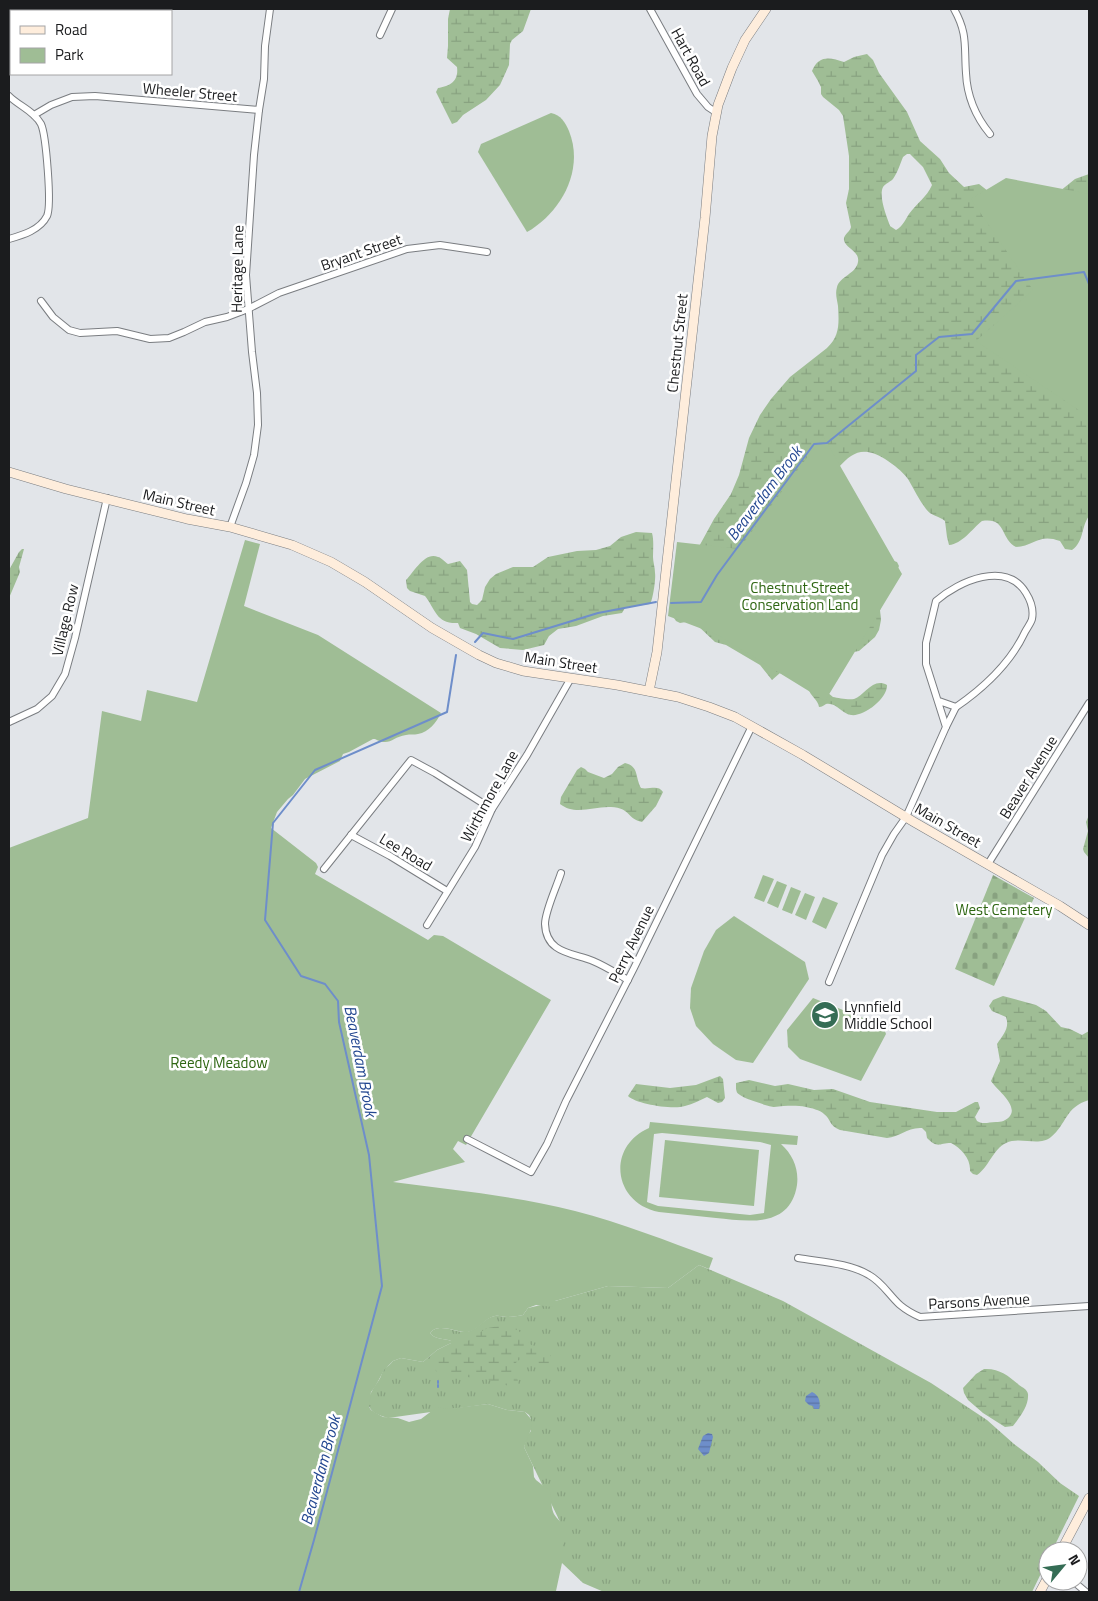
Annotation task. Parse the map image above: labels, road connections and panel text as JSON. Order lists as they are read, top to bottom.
{
  "streets": {
    "street": [
      "Hart Road",
      "Wheeler Street",
      "Bryant Street",
      "Heritage Lane",
      "Chestnut Street",
      "Main Street",
      "Village Row",
      "Beaver Avenue",
      "Wirthmore Lane",
      "Lee Road",
      "Perry Avenue",
      "Parsons Avenue"
    ]
  },
  "crossings": [
    ["Hart Road", "Chestnut Street"],
    ["Wheeler Street", "Heritage Lane"],
    ["Bryant Street", "Heritage Lane"],
    ["Heritage Lane", "Main Street"],
    ["Chestnut Street", "Main Street"],
    ["Main Street", "Village Row"],
    ["Main Street", "Beaver Avenue"],
    ["Main Street", "Wirthmore Lane"],
    ["Main Street", "Perry Avenue"],
    ["Wirthmore Lane", "Lee Road"]
  ],
  "water": ["Beaverdam Brook"],
  "parks": ["Chestnut Street Conservation Land", "West Cemetery", "Reedy Meadow"],
  "places": {
    "school or university": ["Lynnfield Middle School"]
  },
  "legend": ["Road", "Park"],
  "north": "top right"
}
